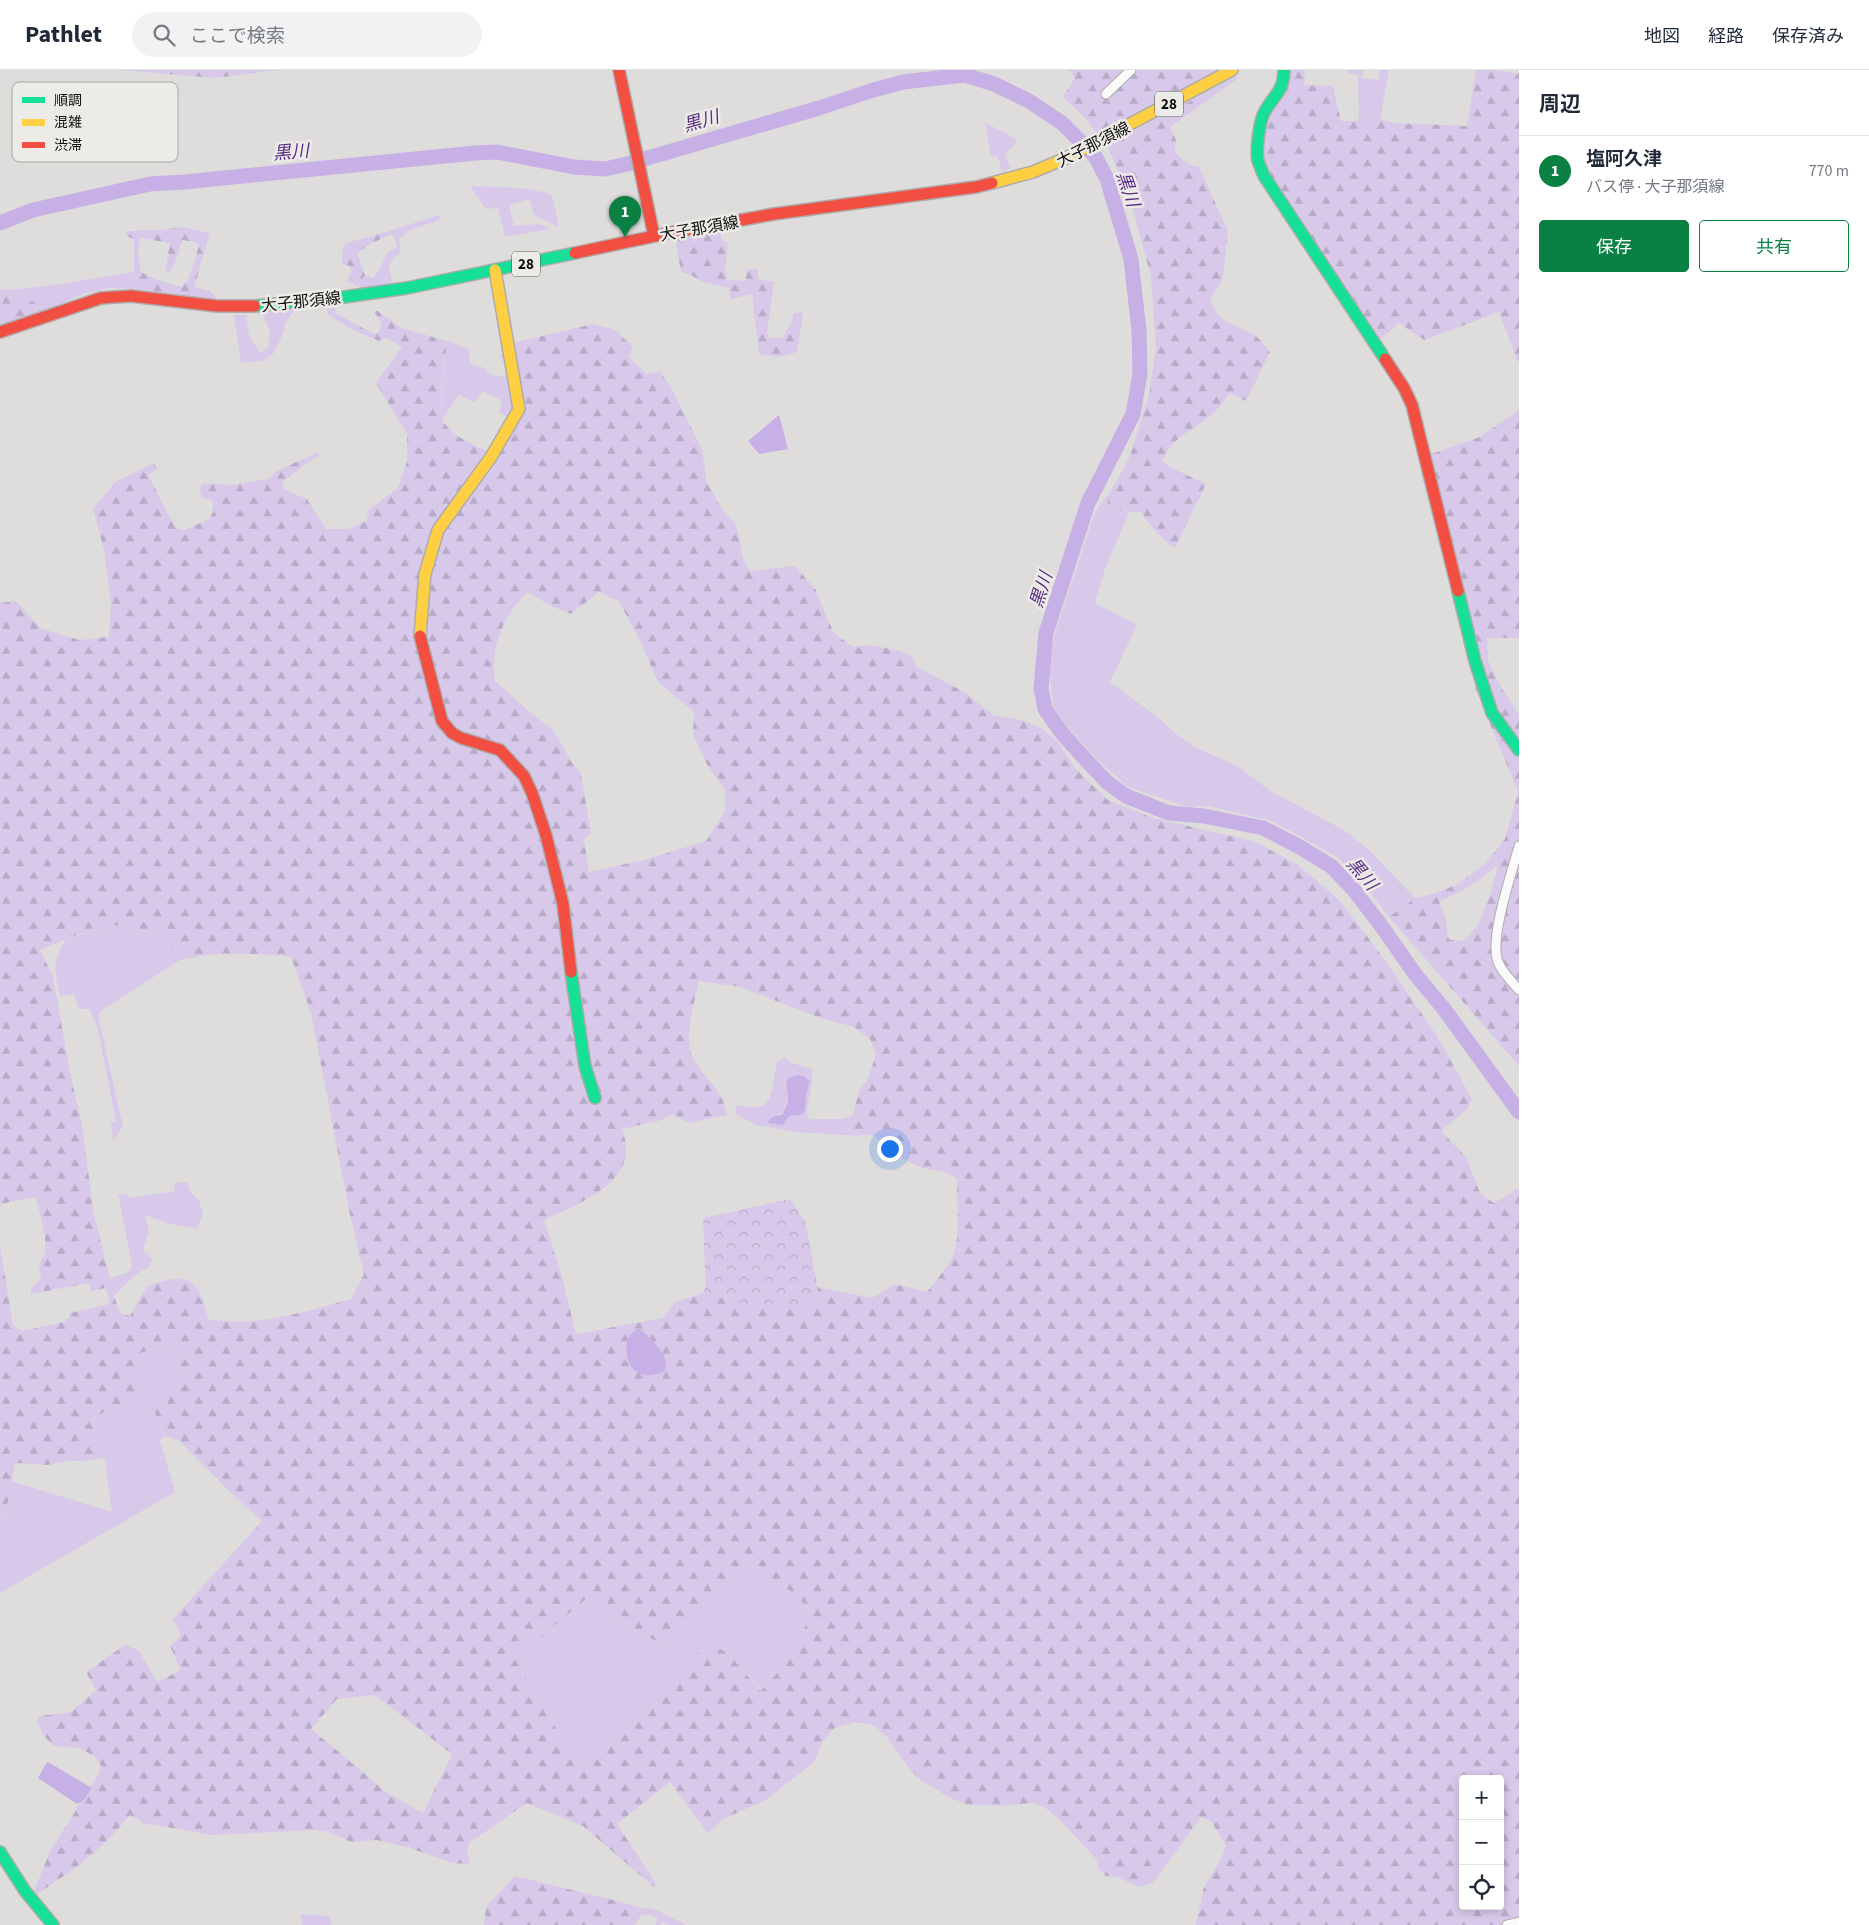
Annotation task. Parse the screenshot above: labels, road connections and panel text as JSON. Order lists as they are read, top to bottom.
{
  "streets": {
    "street": ["28", "大子那須線"]
  },
  "water": ["黒川"],
  "legend": ["順調", "混雑", "渋滞"],
  "page": {
    "header": "Pathlet",
    "search": "ここで検索",
    "nav": ["地図", "経路", "保存済み"],
    "heading": "周辺",
    "list": [
      {
        "mark": "1",
        "name": "塩阿久津",
        "note": "バス停 · 大子那須線",
        "value": "770 m"
      }
    ],
    "pins": "1",
    "buttons": ["保存", "共有"],
    "map_buttons": ["+", "−"]
  }
}
